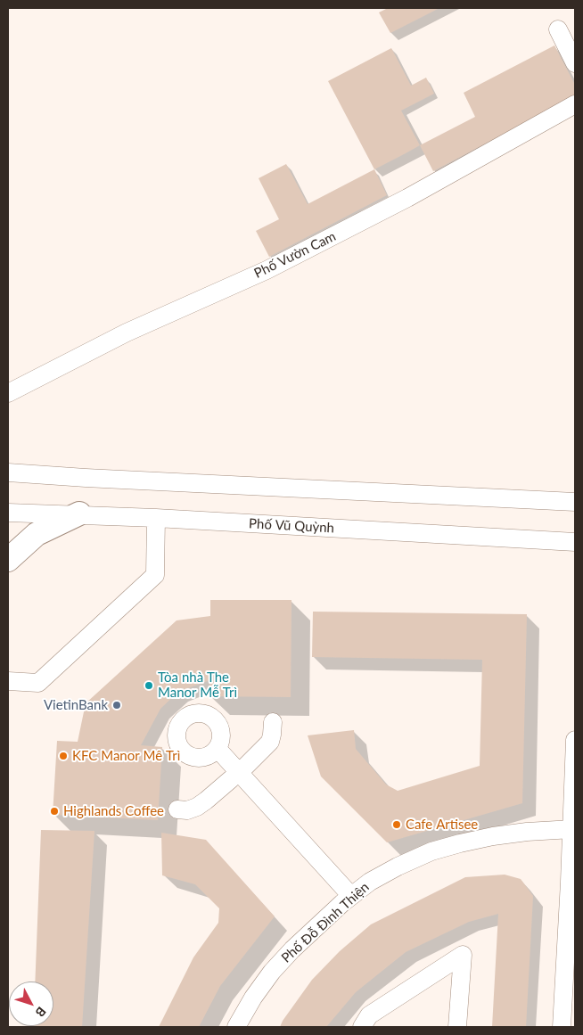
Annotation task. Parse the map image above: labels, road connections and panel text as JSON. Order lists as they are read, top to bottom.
{
  "streets": {
    "street": ["Phố Vườn Cam", "Phố Vũ Quỳnh", "Phố Đỗ Đình Thiện"]
  },
  "places": [
    "Tòa nhà The Manor Mễ Trì",
    "VietinBank",
    "KFC Manor Mê Trì",
    "Highlands Coffee",
    "Cafe Artisee"
  ],
  "north": "bottom right"
}
